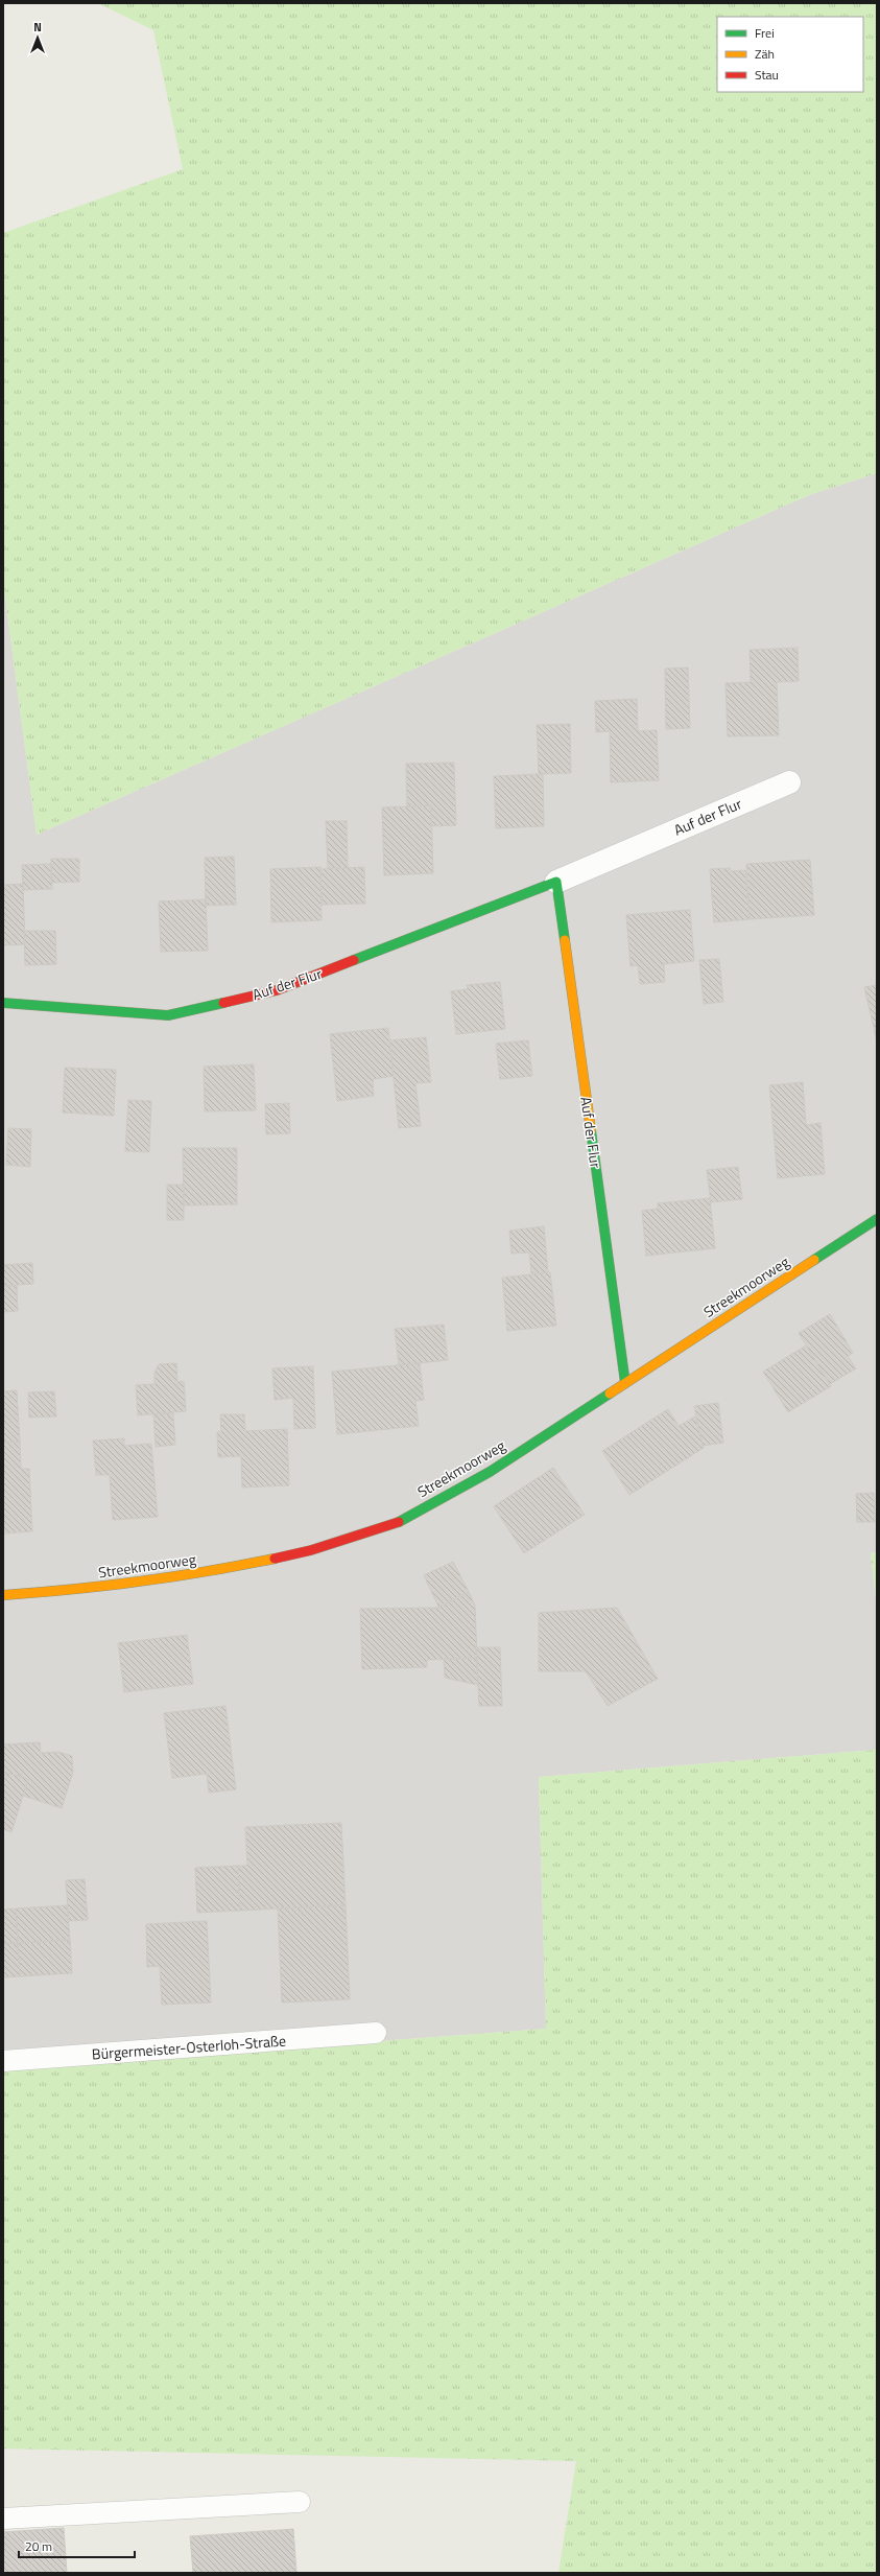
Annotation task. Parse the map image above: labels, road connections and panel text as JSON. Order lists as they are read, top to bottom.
{
  "streets": {
    "street": ["Auf der Flur", "Streekmoorweg"],
    "lane": ["Bürgermeister-Osterloh-Straße"]
  },
  "crossings": [
    ["Auf der Flur", "Streekmoorweg"]
  ],
  "legend": ["Frei", "Zäh", "Stau"],
  "scale_bar": "20 m",
  "north": "top"
}
